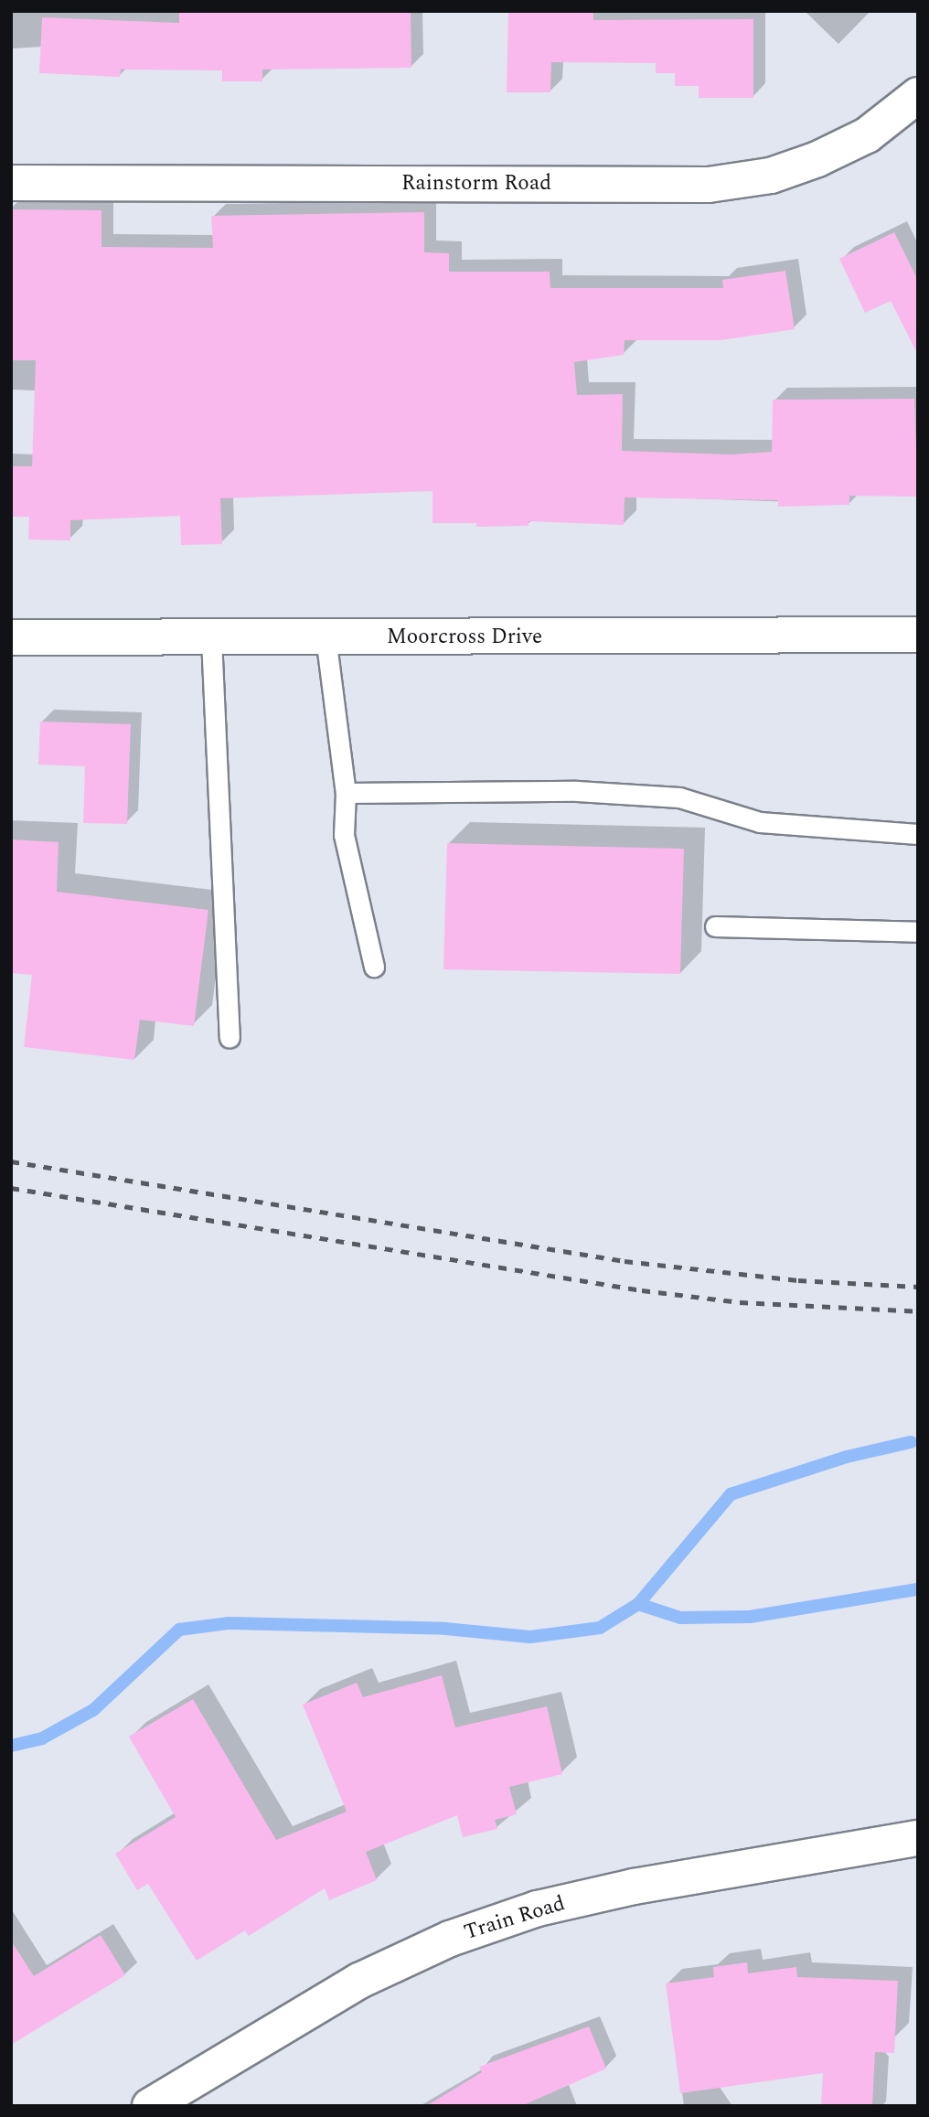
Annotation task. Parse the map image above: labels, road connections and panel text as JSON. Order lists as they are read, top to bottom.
{
  "streets": {
    "street": ["Rainstorm Road", "Moorcross Drive", "Train Road"]
  }
}
